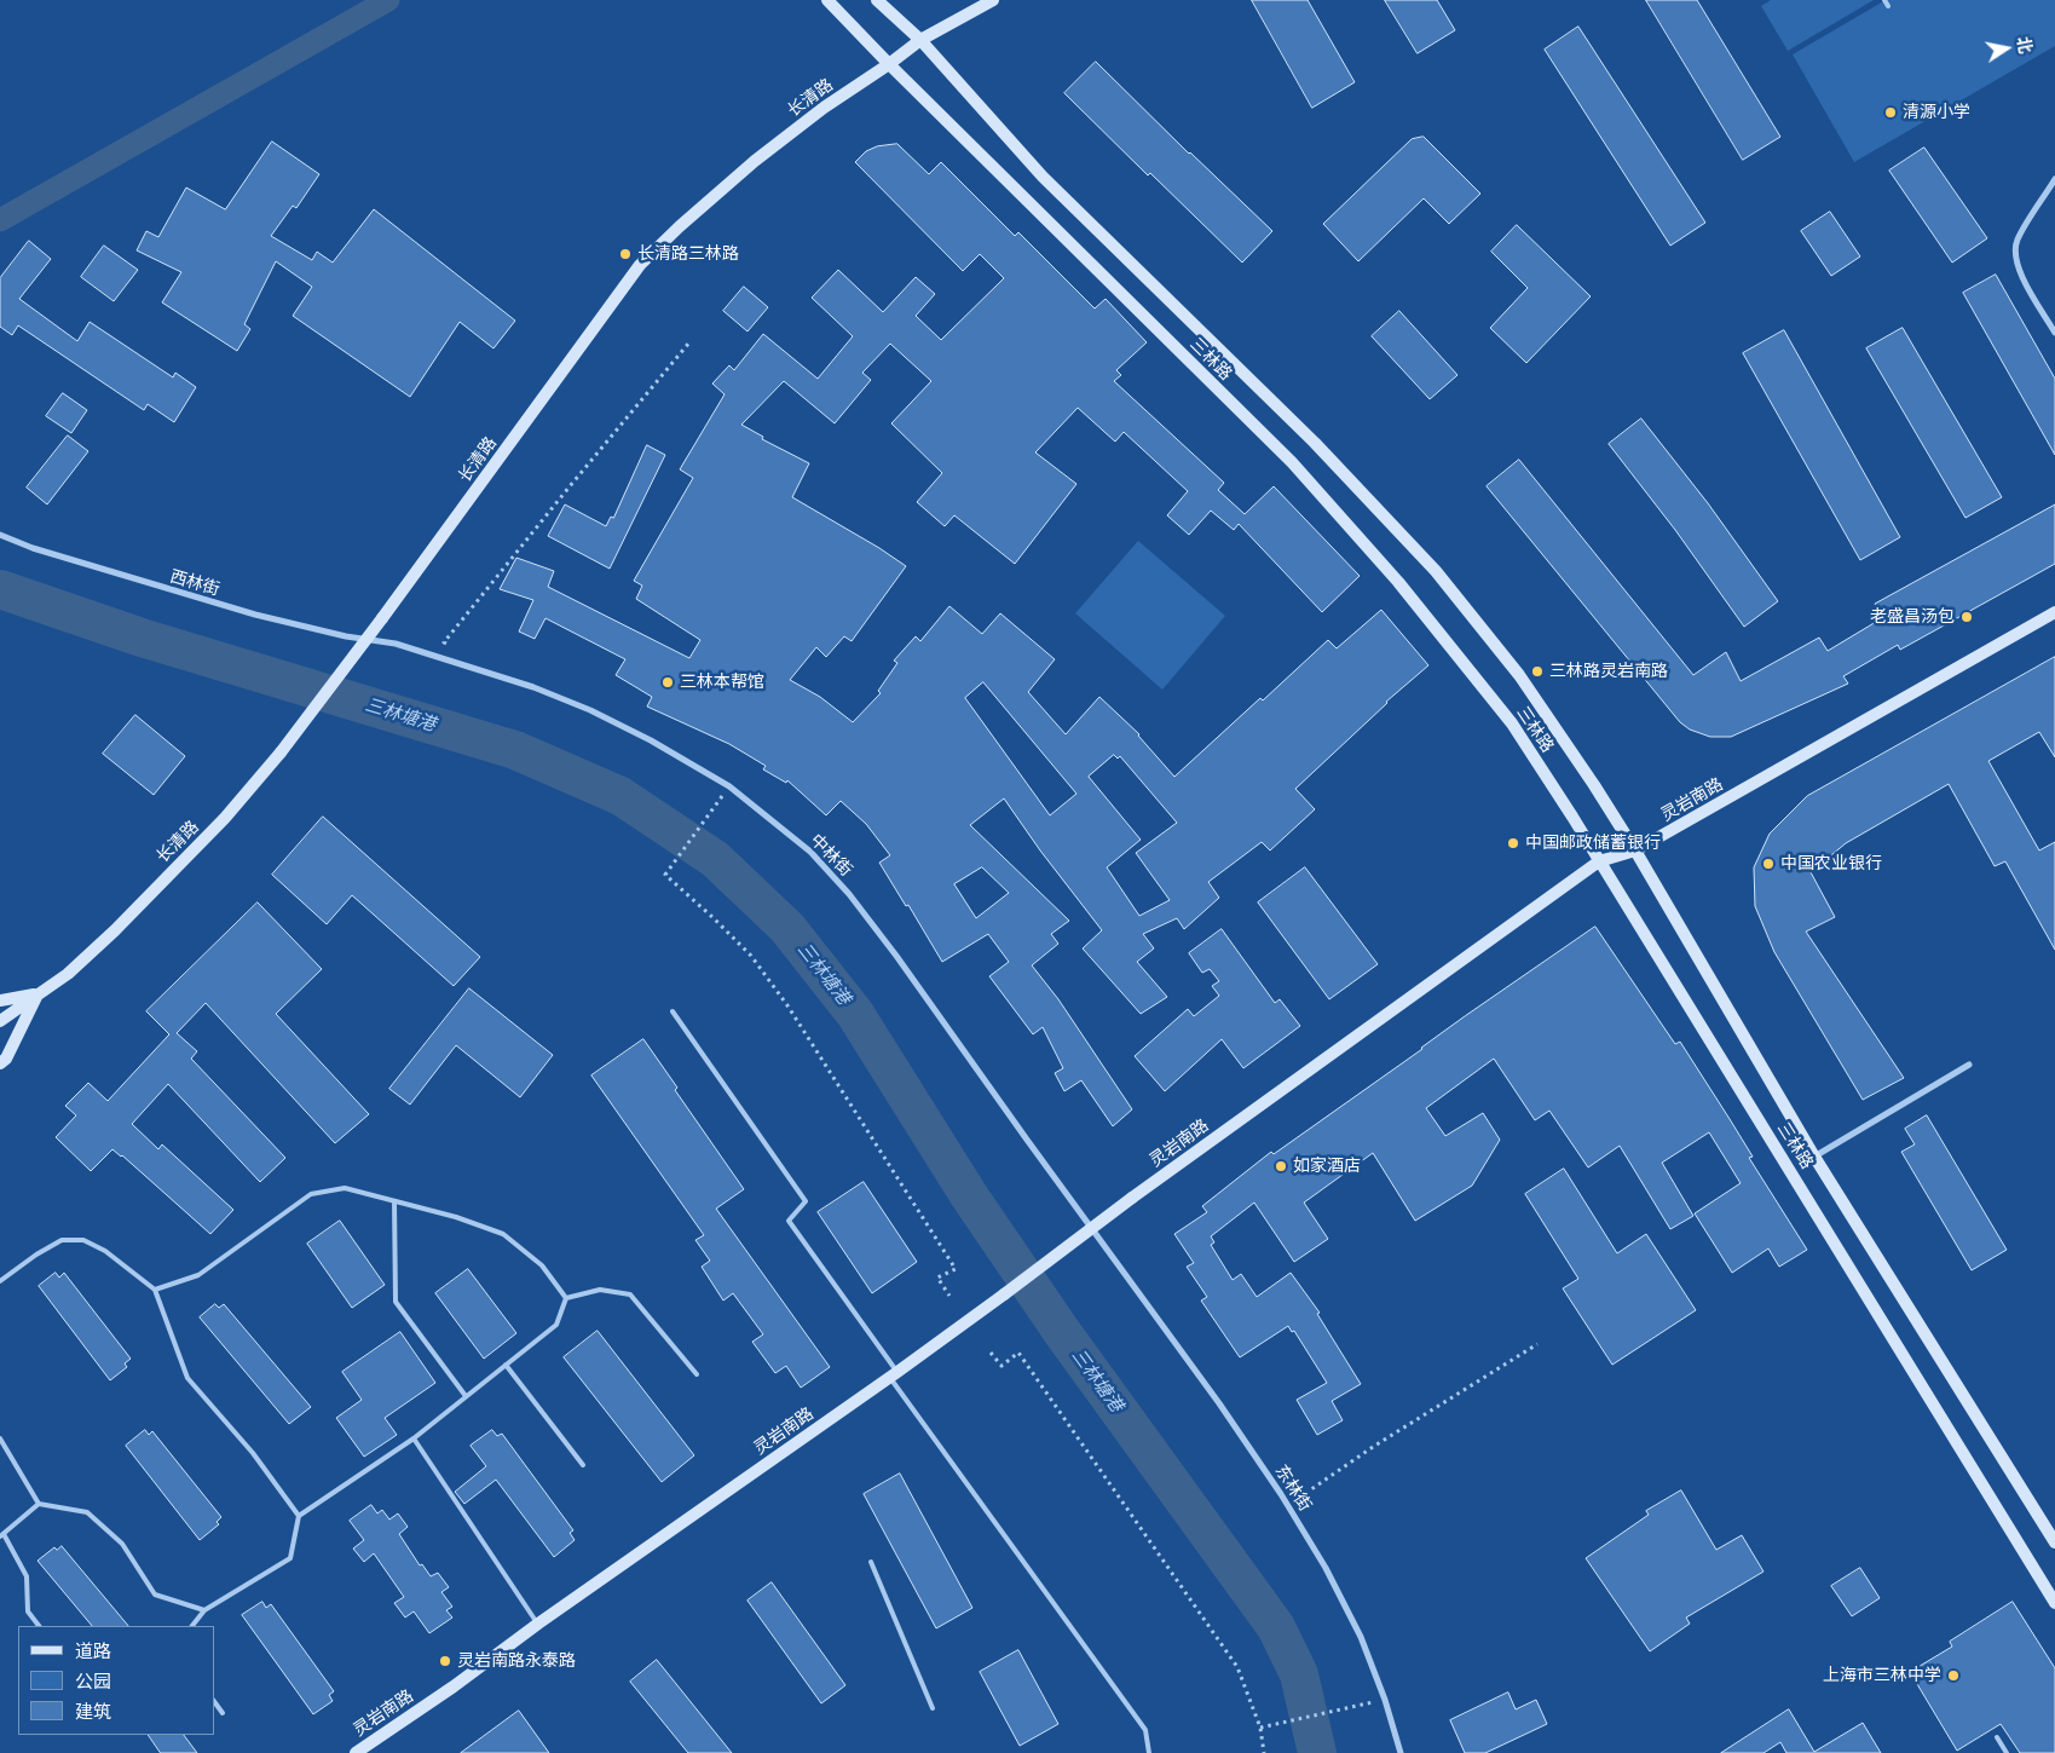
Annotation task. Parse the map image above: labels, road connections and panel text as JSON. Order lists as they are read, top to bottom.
{
  "streets": {
    "main road": ["长清路", "三林路", "灵岩南路"],
    "street": ["西林街", "中林街", "东林街"]
  },
  "crossings": [
    ["长清路", "三林路"],
    ["三林路", "灵岩南路"],
    ["西林街", "中林街"],
    ["中林街", "东林街"]
  ],
  "water": ["三林塘港"],
  "places": [
    "清源小学",
    "长清路三林路",
    "老盛昌汤包",
    "三林路灵岩南路",
    "三林本帮馆",
    "中国邮政储蓄银行",
    "中国农业银行",
    "如家酒店",
    "灵岩南路永泰路",
    "上海市三林中学"
  ],
  "legend": ["道路", "公园", "建筑"],
  "north": "right"
}
